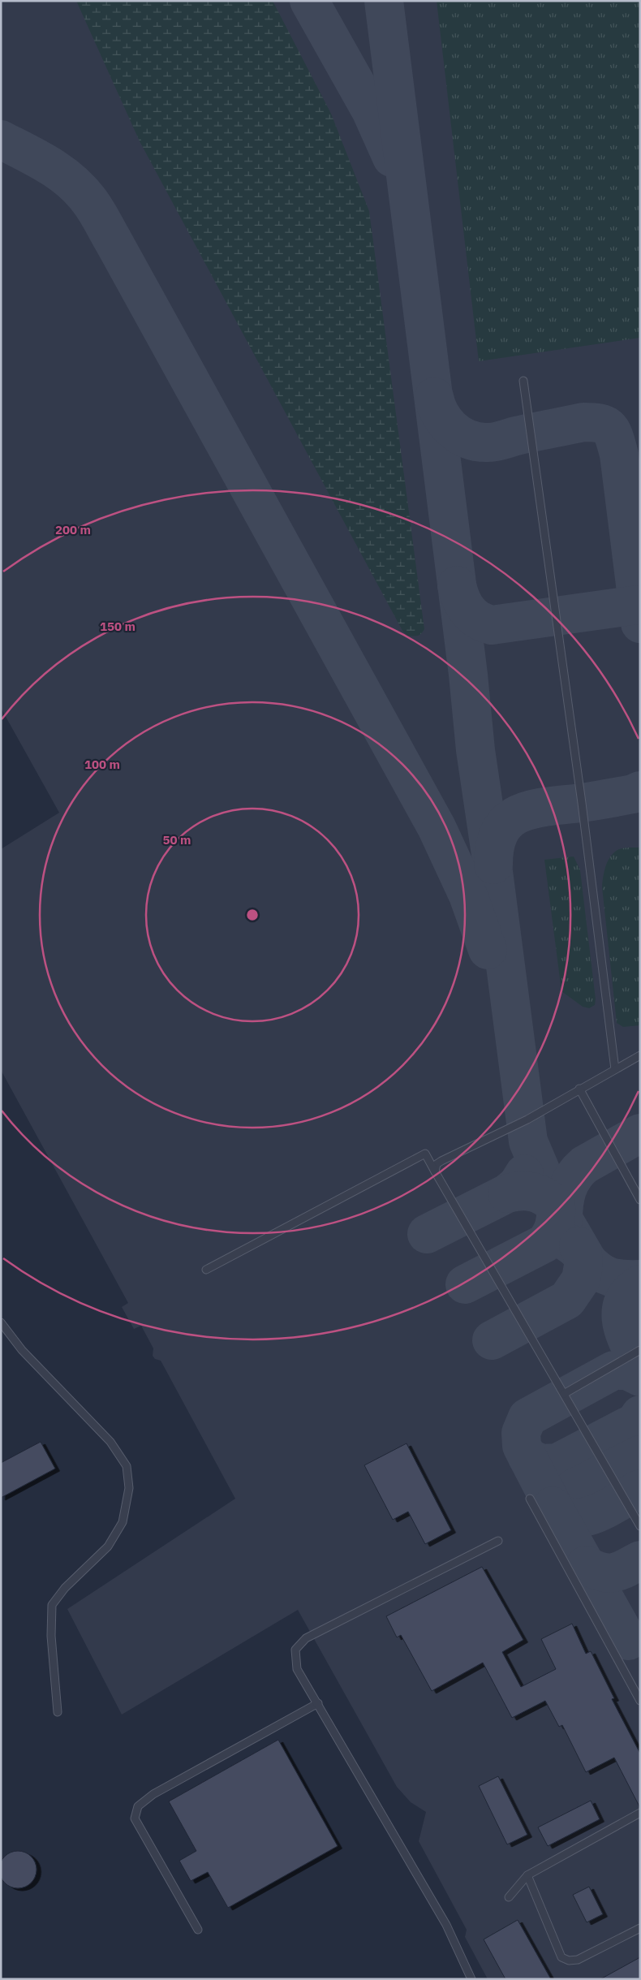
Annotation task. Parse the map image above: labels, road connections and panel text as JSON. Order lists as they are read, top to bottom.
{
  "rings": [
    "200 m",
    "150 m",
    "100 m",
    "50 m"
  ]
}
